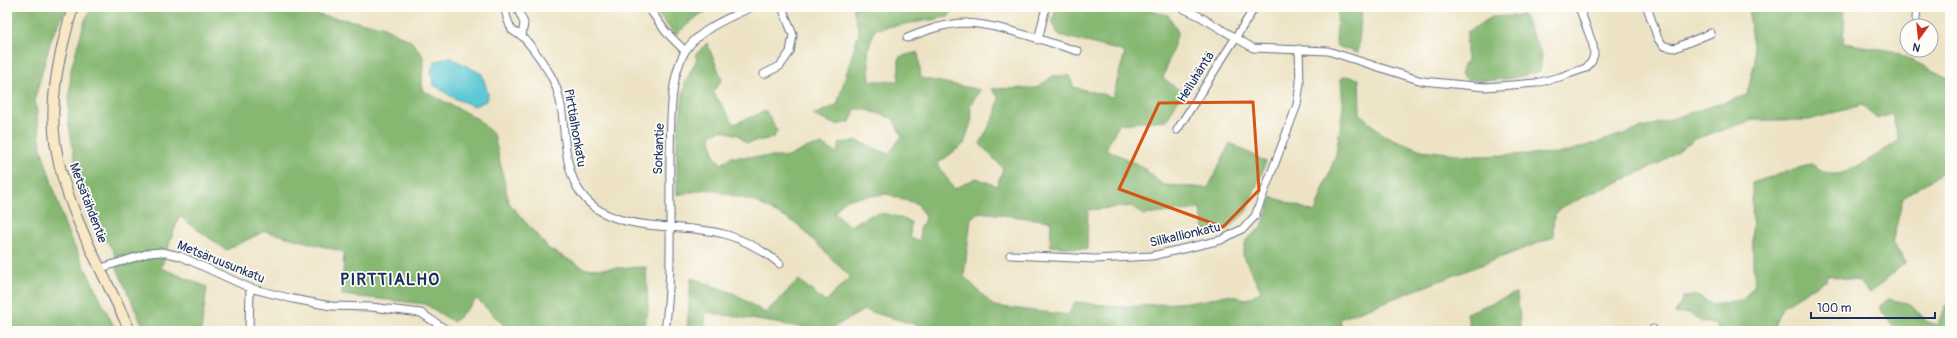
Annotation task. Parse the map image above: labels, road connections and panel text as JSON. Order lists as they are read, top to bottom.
{
  "streets": {
    "main road": ["Metsätähdentie"],
    "street": [
      "Heiluhäntä",
      "Pirttialhonkatu",
      "Sorkantie",
      "Silikallionkatu",
      "Metsäruusunkatu"
    ]
  },
  "crossings": [
    ["Pirttialhonkatu", "Sorkantie"],
    ["Metsätähdentie", "Metsäruusunkatu"]
  ],
  "districts": ["PIRTTIALHO"],
  "scale_bar": "100 m",
  "north": "bottom"
}
